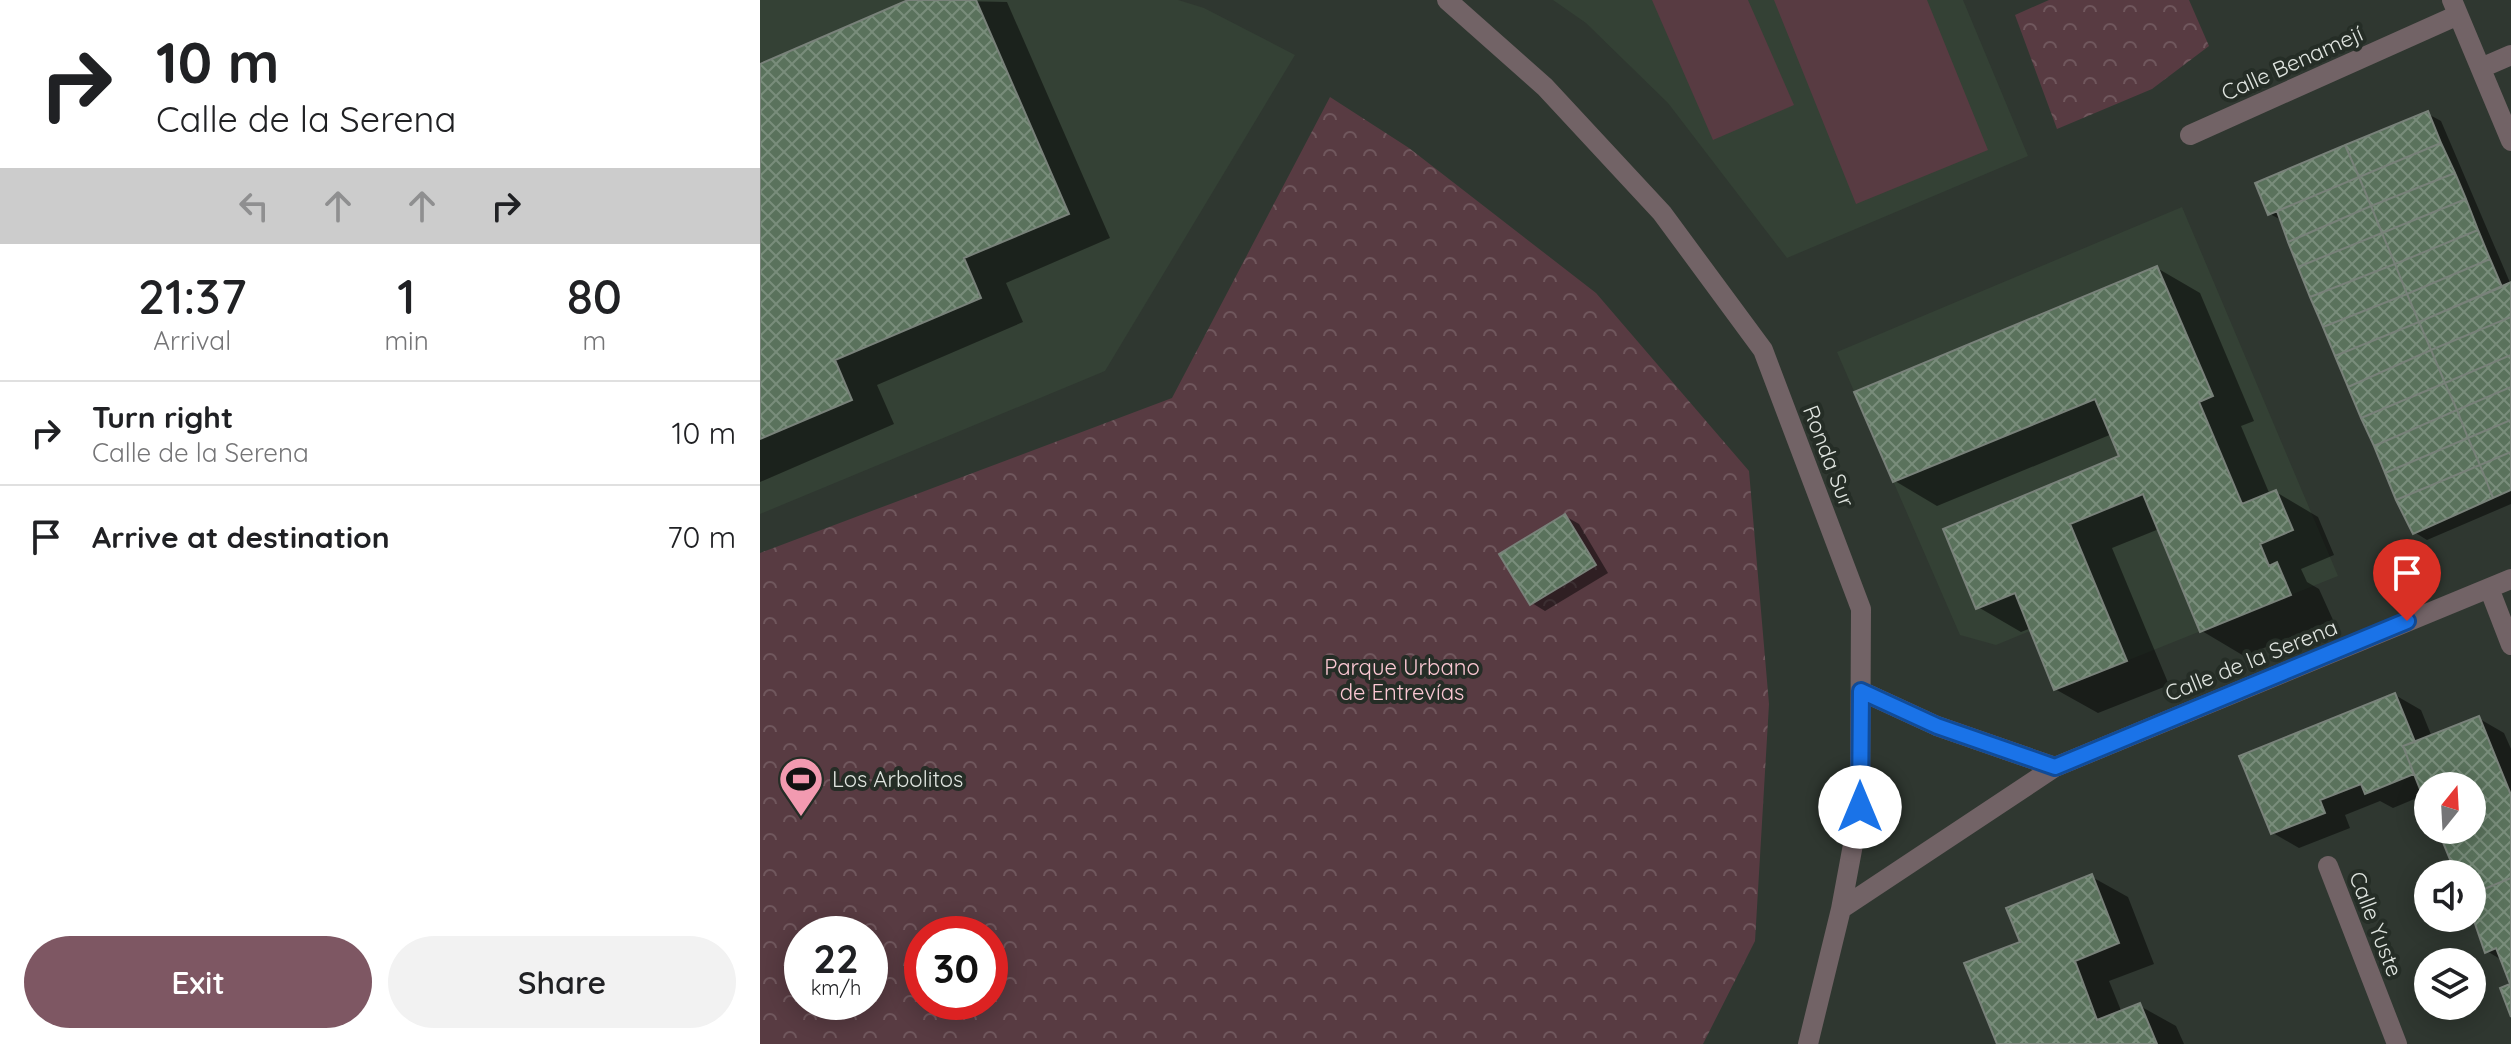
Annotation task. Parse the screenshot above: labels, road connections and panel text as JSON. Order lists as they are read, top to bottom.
{
  "streets": {
    "street": [
      "Calle Benamejí",
      "Ronda Sur",
      "Calle de la Serena",
      "Calle Yuste"
    ]
  },
  "crossings": [
    ["Ronda Sur", "Calle de la Serena"]
  ],
  "parks": ["Parque Urbano de Entrevías"],
  "places": {
    "sports": ["Los Arbolitos"]
  },
  "north": "top",
  "page": {
    "turn": ["10 m", "Calle de la Serena"],
    "eta": [
      "21:37",
      "Arrival",
      "1",
      "min",
      "80",
      "m"
    ],
    "list": [
      {
        "name": "Turn right",
        "note": "Calle de la Serena",
        "value": "10 m"
      },
      {
        "name": "Arrive at destination",
        "value": "70 m"
      }
    ],
    "speed": "22 km/h",
    "limit": "30",
    "buttons": ["Exit", "Share"]
  }
}
